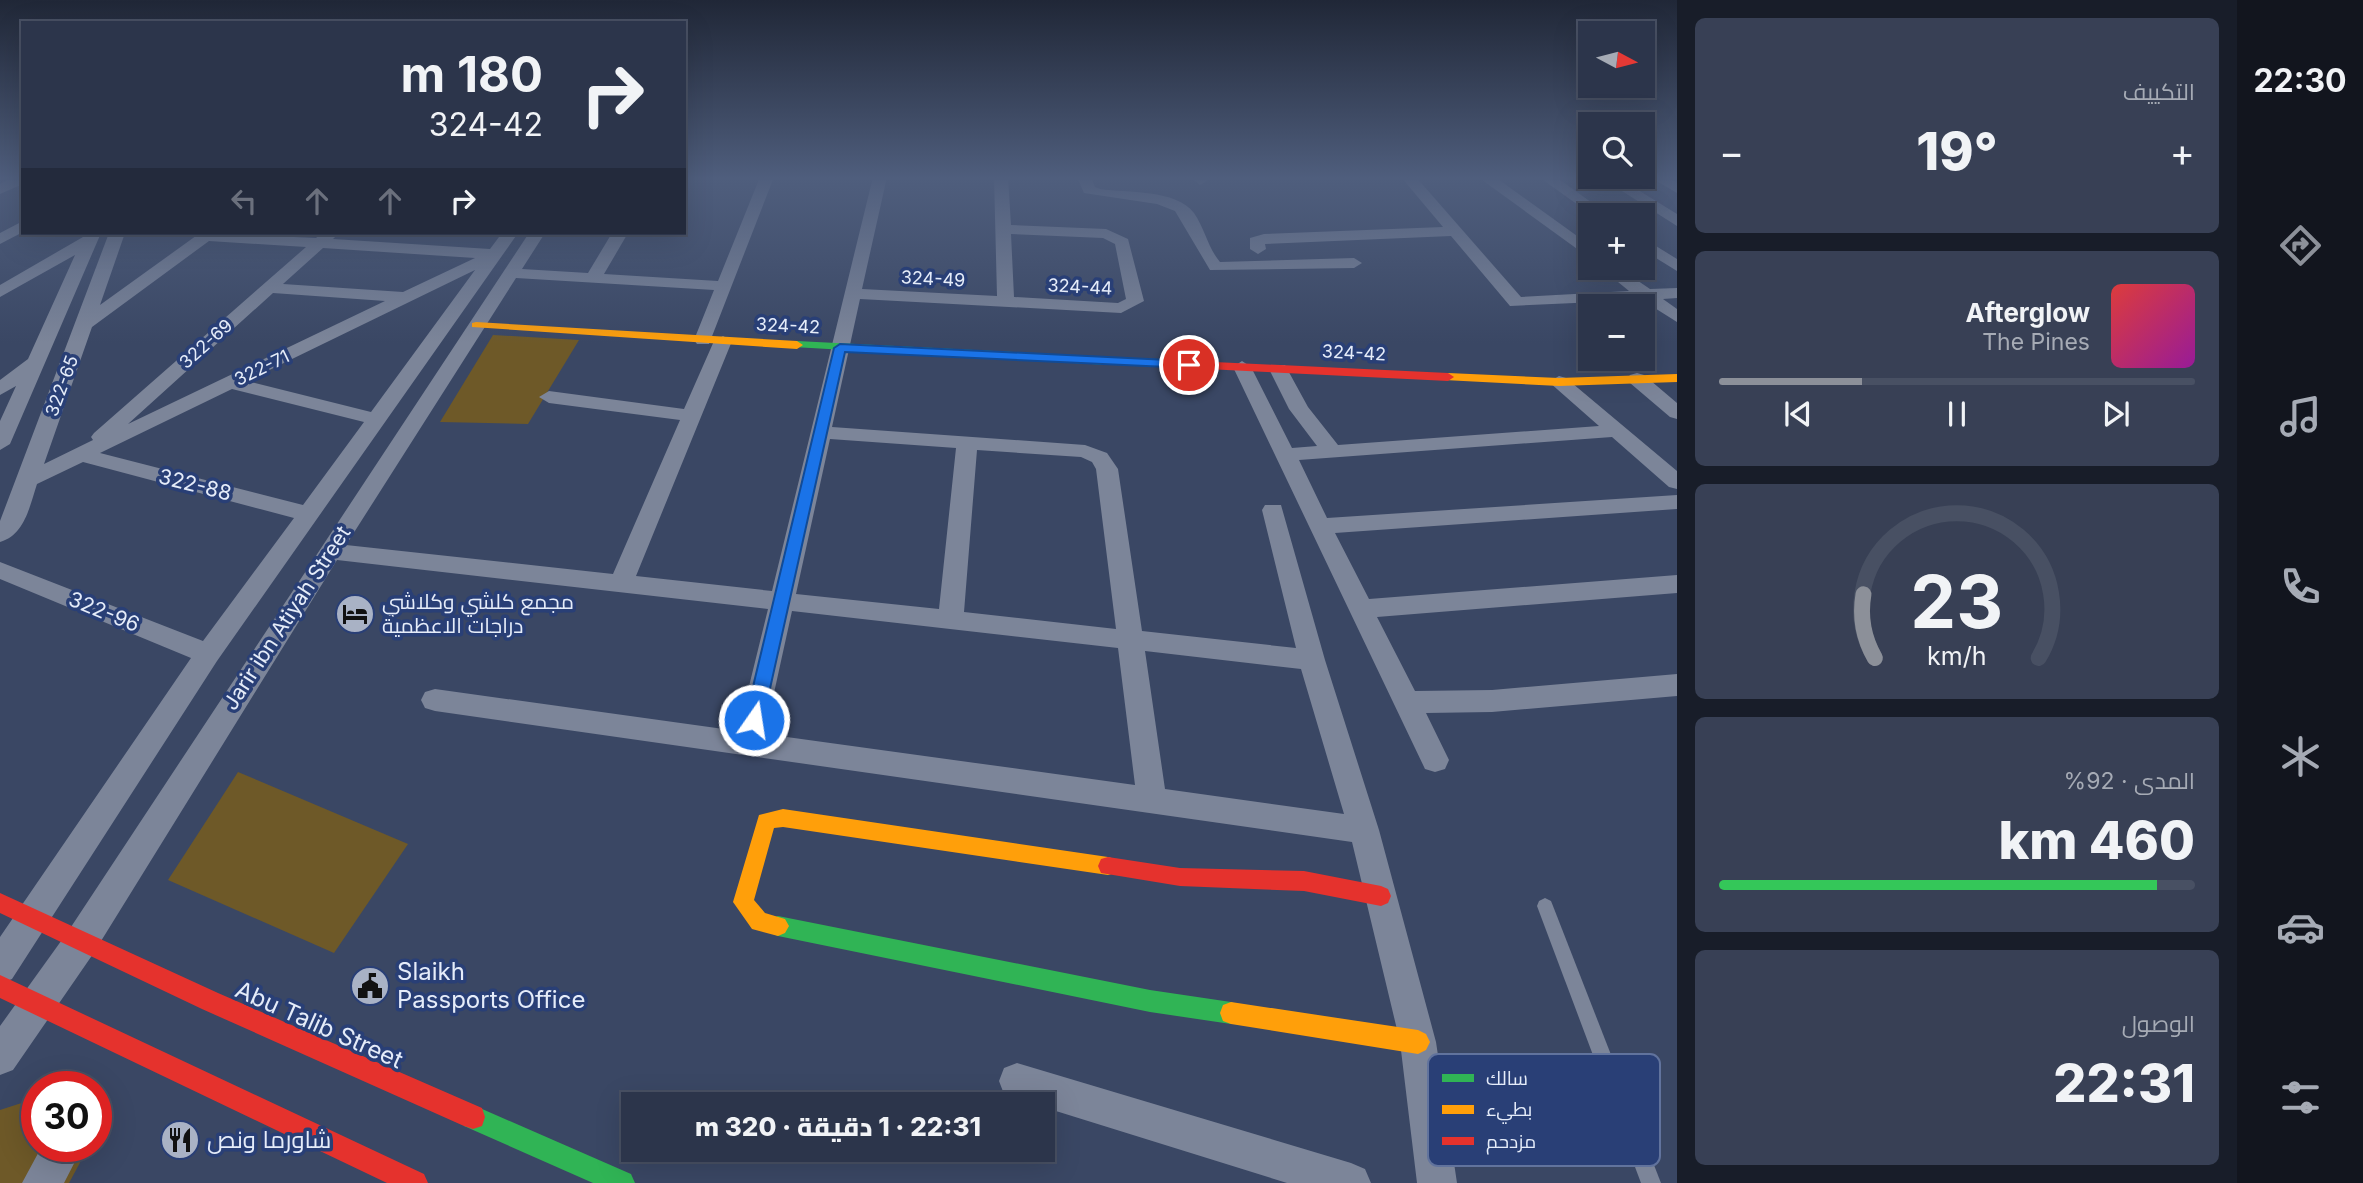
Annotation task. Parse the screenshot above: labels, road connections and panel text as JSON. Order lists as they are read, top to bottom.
{
  "streets": {
    "street": [
      "324-49",
      "324-44",
      "324-42",
      "322-69",
      "322-71",
      "322-65",
      "322-88",
      "322-96",
      "Jarir ibn Atiyah Street",
      "Abu Talib Street"
    ]
  },
  "crossings": [
    ["324-49", "324-44"],
    ["324-42", "Jarir ibn Atiyah Street"],
    ["322-69", "322-71"],
    ["322-69", "322-88"],
    ["322-71", "322-65"],
    ["322-71", "322-88"],
    ["322-71", "Jarir ibn Atiyah Street"],
    ["322-88", "Jarir ibn Atiyah Street"],
    ["322-96", "Jarir ibn Atiyah Street"],
    ["Jarir ibn Atiyah Street", "Abu Talib Street"]
  ],
  "places": {
    "hotel": ["مجمع كلشي وكلاشي دراجات الاعظمية"],
    "public building": ["Slaikh Passports Office"],
    "restaurant": ["شاورما ونص"]
  },
  "legend": ["سالك", "بطيء", "مزدحم"],
  "north": "right",
  "page": {
    "tabs": "22:30",
    "tile": [
      "التكييف",
      ["المدى · 92%", "460 km"],
      ["الوصول", "22:31"]
    ],
    "map_buttons": ["+", "−"],
    "turn": ["180 m", "324-42"],
    "heat": ["−", "19°", "+"],
    "song": ["Afterglow", "The Pines"],
    "limit": "30",
    "trip": "22:31 · 1 دقيقة · 320 m",
    "gauge": ["23", "km/h"]
  }
}
